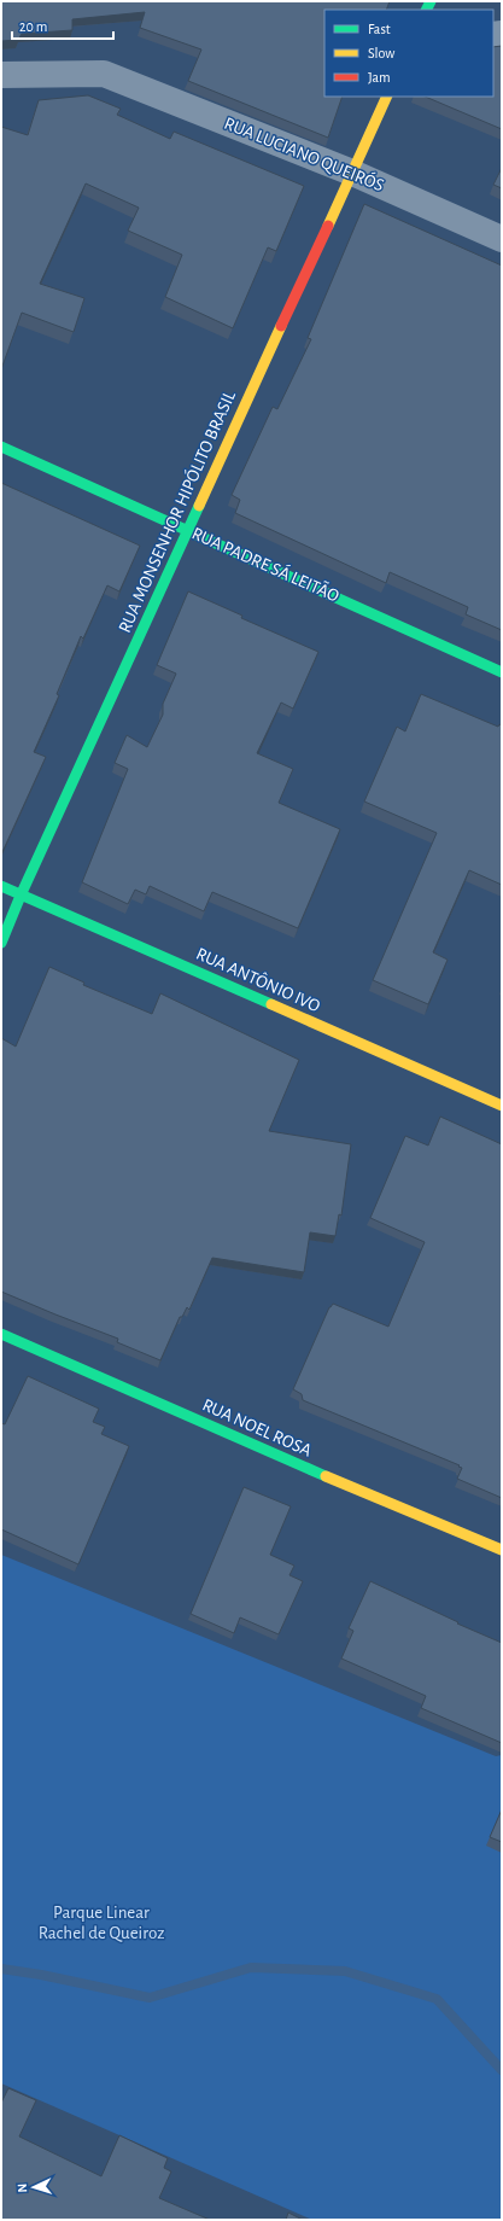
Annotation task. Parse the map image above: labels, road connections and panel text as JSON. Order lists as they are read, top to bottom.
{
  "streets": {
    "street": [
      "RUA LUCIANO QUEIRÓS",
      "RUA MONSENHOR HIPÓLITO BRASIL",
      "RUA PADRE SÁ LEITÃO",
      "RUA ANTÔNIO IVO",
      "RUA NOEL ROSA"
    ]
  },
  "crossings": [
    ["RUA LUCIANO QUEIRÓS", "RUA MONSENHOR HIPÓLITO BRASIL"],
    ["RUA MONSENHOR HIPÓLITO BRASIL", "RUA PADRE SÁ LEITÃO"],
    ["RUA MONSENHOR HIPÓLITO BRASIL", "RUA ANTÔNIO IVO"]
  ],
  "parks": ["Parque Linear Rachel de Queiroz"],
  "legend": ["Fast", "Slow", "Jam"],
  "scale_bar": "20 m",
  "north": "left"
}
